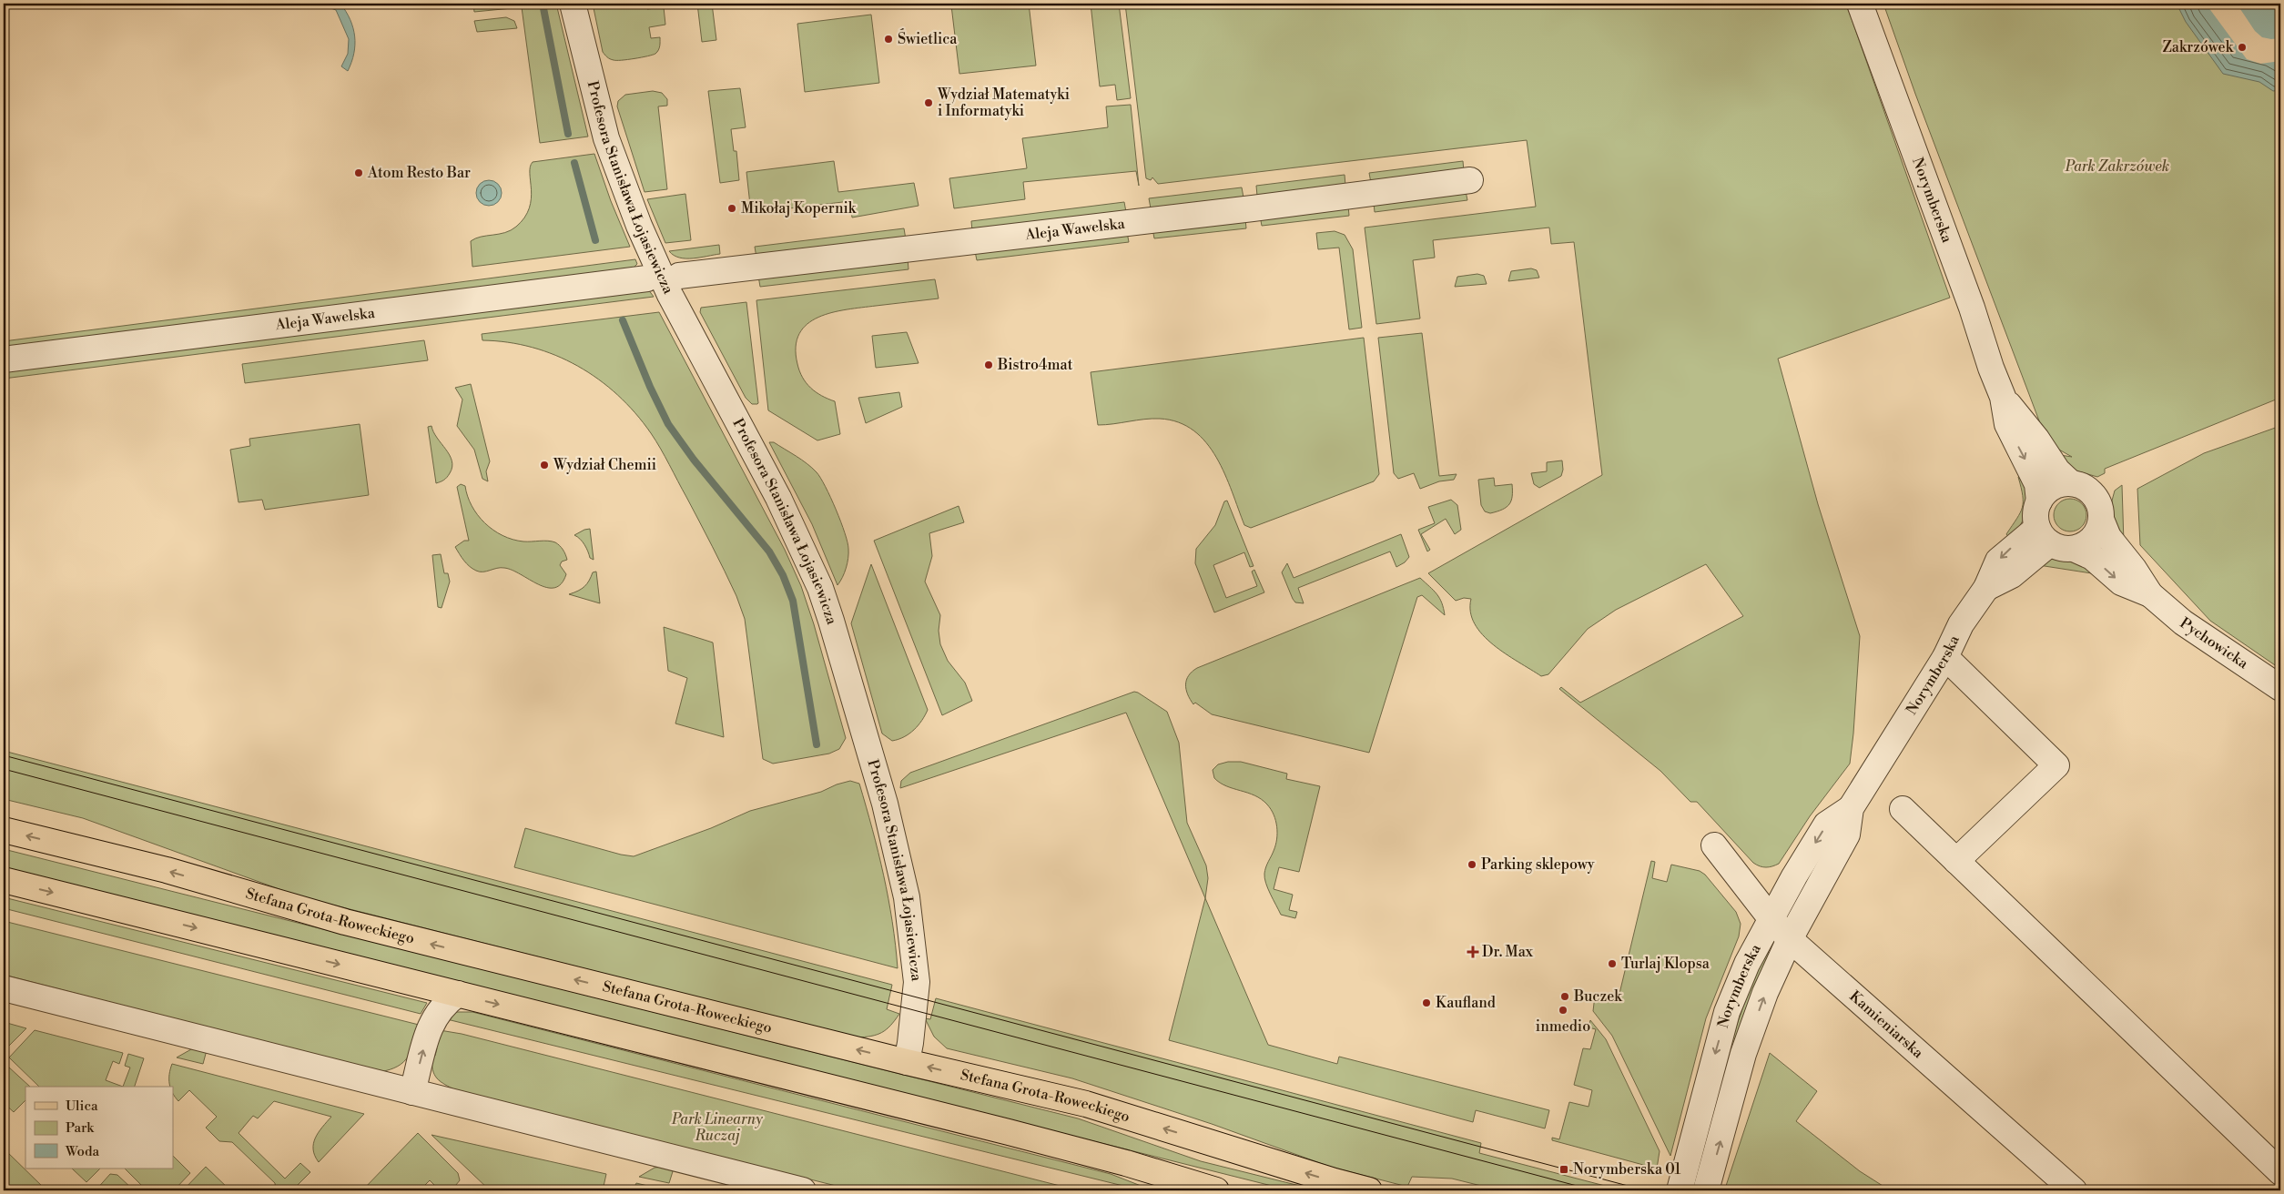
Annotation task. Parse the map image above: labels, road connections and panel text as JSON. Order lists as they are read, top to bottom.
{
  "streets": {
    "main road": ["Stefana Grota-Roweckiego"],
    "street": [
      "Profesora Stanisława Łojasiewicza",
      "Norymberska",
      "Aleja Wawelska",
      "Pychowicka",
      "Kamieniarska"
    ]
  },
  "crossings": [
    ["Profesora Stanisława Łojasiewicza", "Stefana Grota-Roweckiego"],
    ["Norymberska", "Pychowicka"],
    ["Norymberska", "Kamieniarska"]
  ],
  "parks": ["Park Zakrzówek", "Park Linearny Ruczaj"],
  "places": {
    "other": [
      "Świetlica",
      "Zakrzówek",
      "Wydział Matematyki i Informatyki",
      "Atom Resto Bar",
      "Mikołaj Kopernik",
      "Bistro4mat",
      "Wydział Chemii",
      "Parking sklepowy",
      "Turlaj Klopsa",
      "Buczek",
      "Kaufland",
      "inmedio"
    ],
    "health": ["Dr. Max"],
    "transit": ["Norymberska 01"]
  },
  "legend": ["Ulica", "Park", "Woda"]
}
